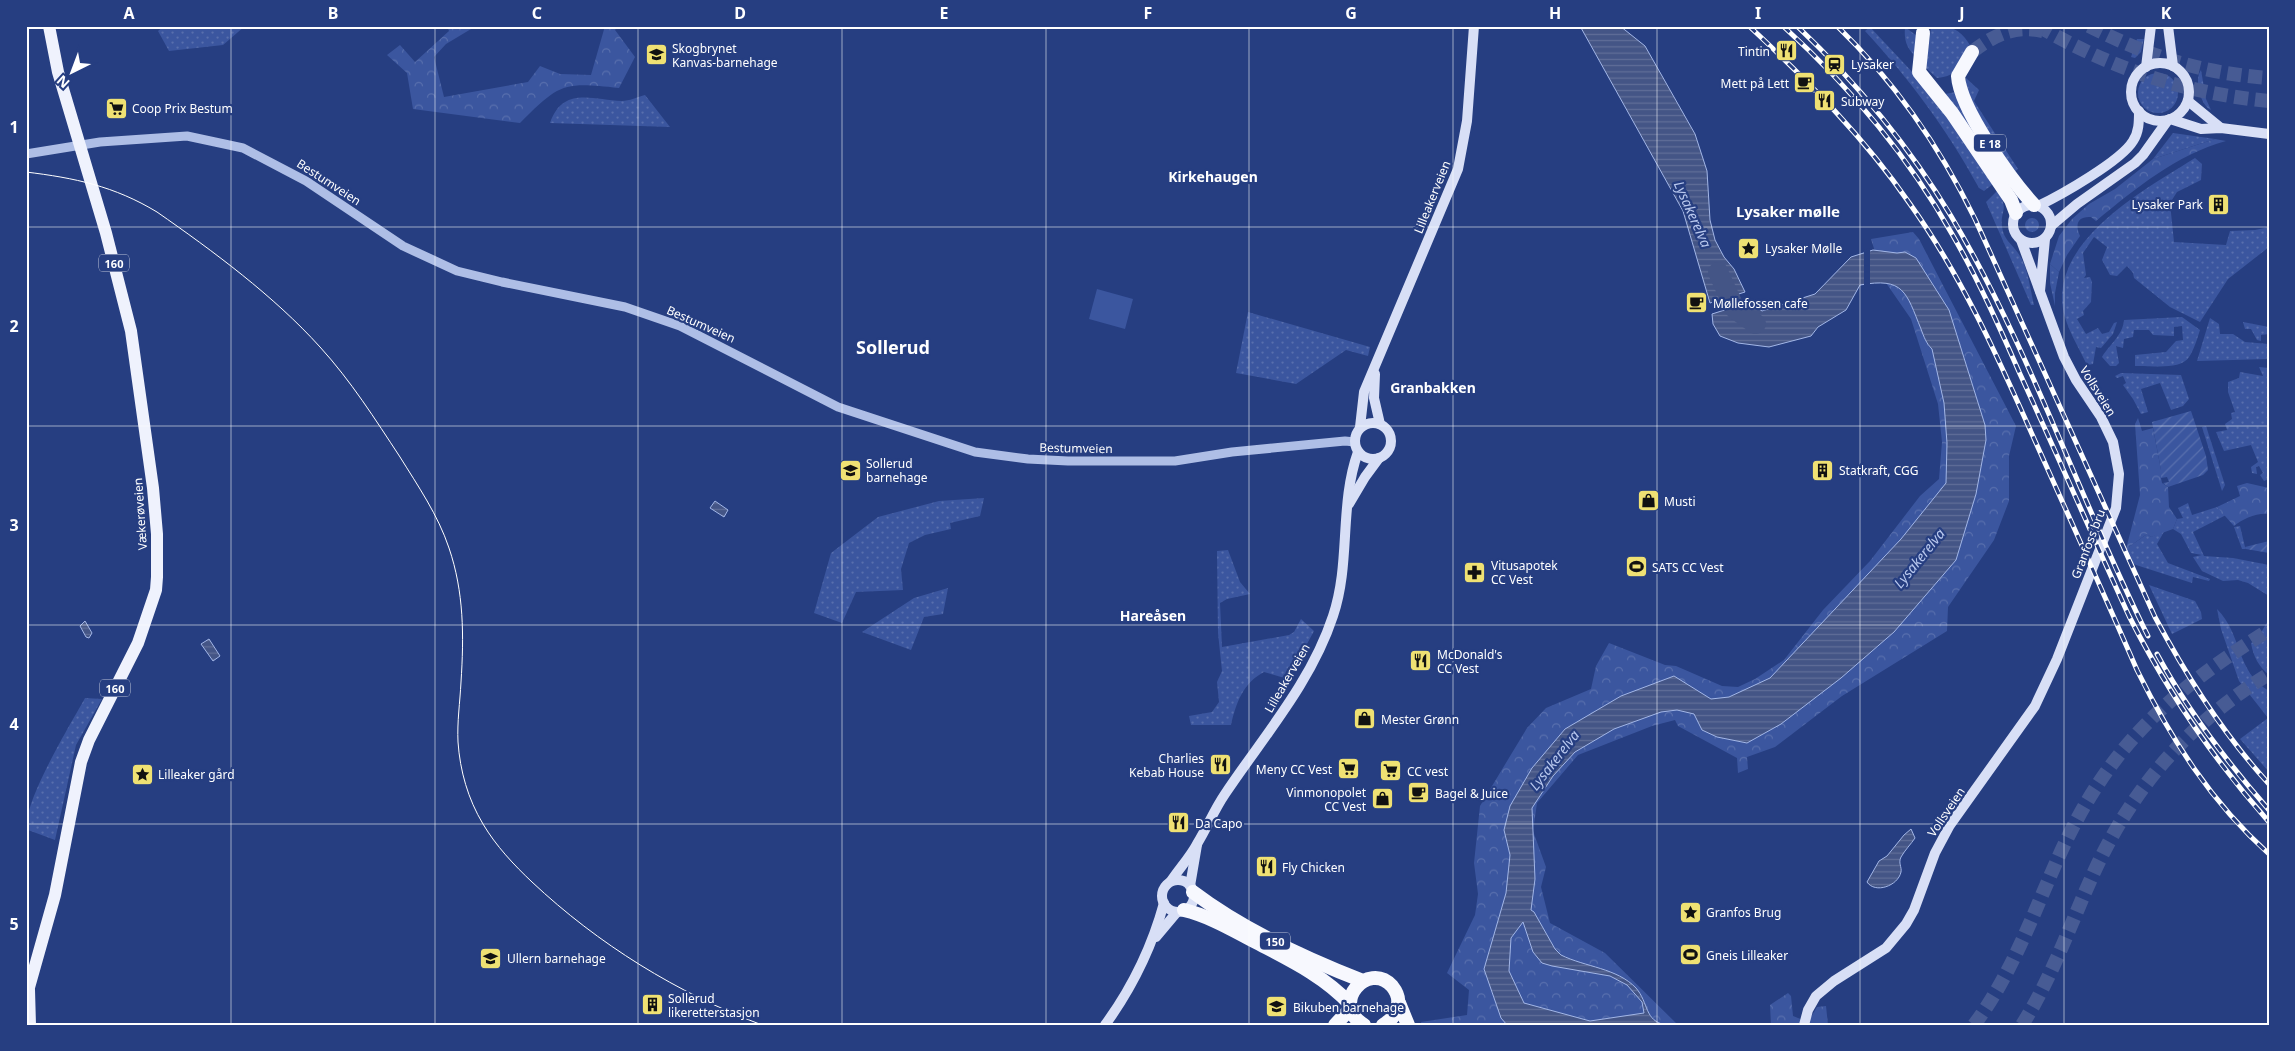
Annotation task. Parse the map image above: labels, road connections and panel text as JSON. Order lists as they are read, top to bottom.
{
  "streets": {
    "highway": ["E 18", "150"],
    "main road": [
      "Lilleakerveien",
      "160",
      "Vollsveien",
      "Vækerøveien",
      "Granfoss bru"
    ],
    "street": ["Bestumveien"]
  },
  "crossings": [
    ["E 18", "Vollsveien"],
    ["Bestumveien", "Lilleakerveien"],
    ["Bestumveien", "Vækerøveien"],
    ["Lilleakerveien", "150"],
    ["Vollsveien", "Granfoss bru"]
  ],
  "districts": [
    "Kirkehaugen",
    "Lysaker mølle",
    "Sollerud",
    "Granbakken",
    "Hareåsen"
  ],
  "water": ["Lysakerelva"],
  "places": {
    "restaurant": [
      "Tintin",
      "Subway",
      "McDonald's CC Vest",
      "Charlies Kebab House",
      "Da Capo",
      "Fly Chicken"
    ],
    "school or university": [
      "Skogbrynet Kanvas-barnehage",
      "Sollerud barnehage",
      "Ullern barnehage",
      "Bikuben barnehage"
    ],
    "station": ["Lysaker"],
    "cafe": ["Mett på Lett", "Møllefossen cafe", "Bagel & Juice"],
    "supermarket": ["Coop Prix Bestum", "Meny CC Vest", "CC vest"],
    "building": ["Lysaker Park", "Statkraft, CGG", "Sollerud likeretterstasjon"],
    "place": ["Lysaker Mølle", "Lilleaker gård", "Granfos Brug"],
    "shop": ["Musti", "Mester Grønn", "Vinmonopolet CC Vest"],
    "sports": ["SATS CC Vest", "Gneis Lilleaker"],
    "pharmacy": ["Vitusapotek CC Vest"]
  },
  "north": "bottom left",
  "grid": {
    "columns": [
      "A",
      "B",
      "C",
      "D",
      "E",
      "F",
      "G",
      "H",
      "I",
      "J",
      "K"
    ],
    "rows": [
      "1",
      "2",
      "3",
      "4",
      "5"
    ]
  }
}
